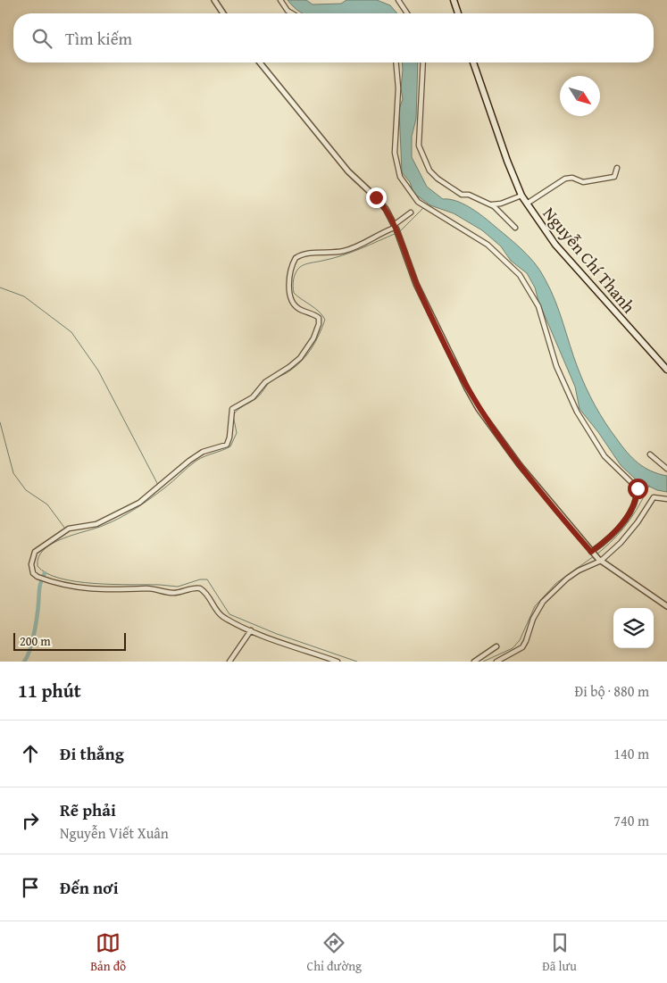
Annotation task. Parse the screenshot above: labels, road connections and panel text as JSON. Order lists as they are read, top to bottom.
{
  "streets": {
    "main road": ["Nguyễn Chí Thanh"]
  },
  "scale_bar": "200 m",
  "north": "bottom right",
  "page": {
    "search": "Tìm kiếm",
    "scale": "200 m",
    "heading": ["11 phút", "Đi bộ · 880 m"],
    "list": [
      ["Đi thẳng", "140 m"],
      ["Rẽ phải", "Nguyễn Viết Xuân", "740 m"],
      "Đến nơi"
    ],
    "nav": ["Bản đồ", "Chỉ đường", "Đã lưu"]
  }
}
